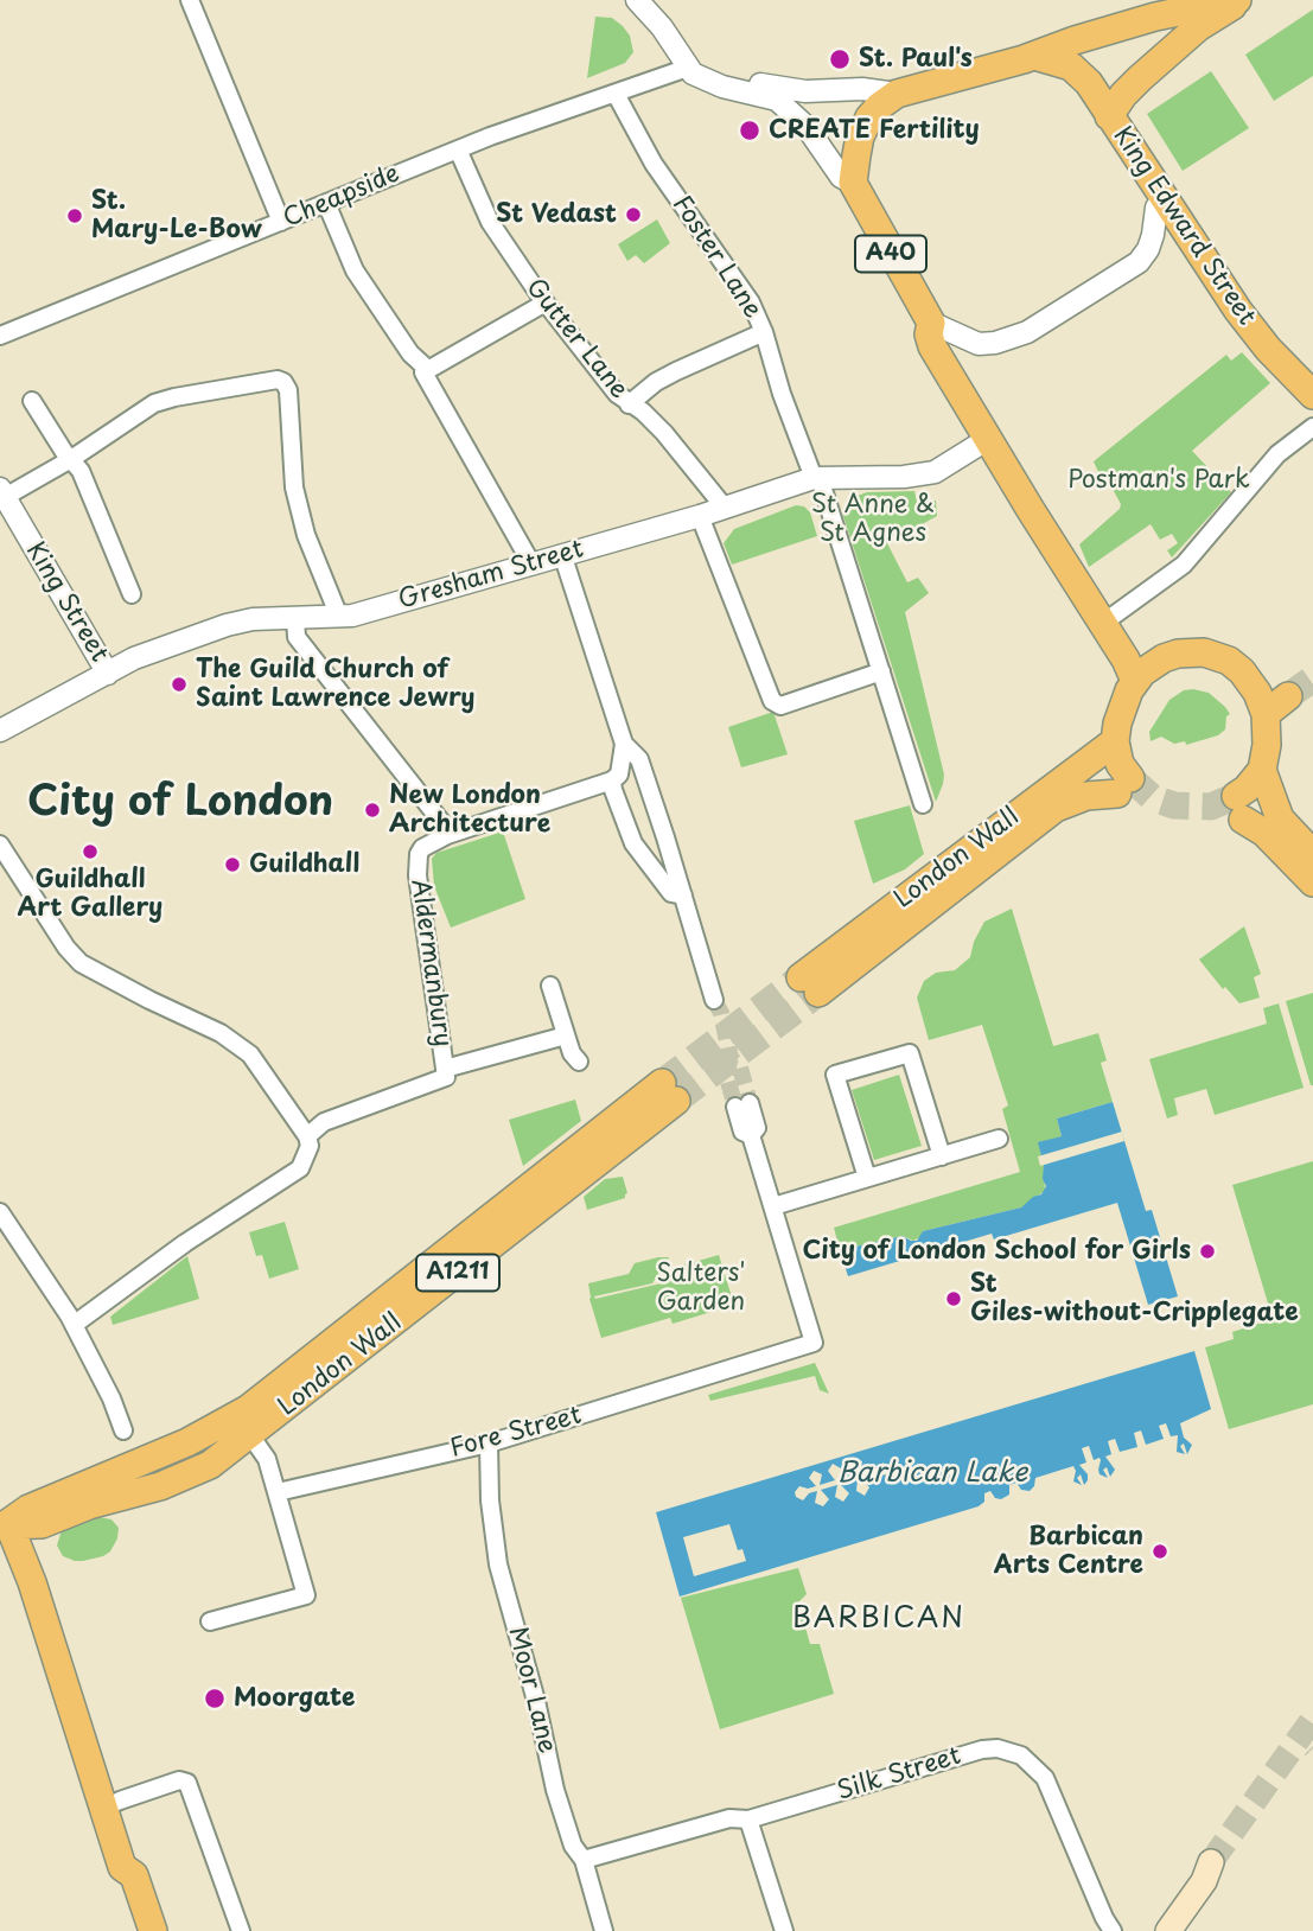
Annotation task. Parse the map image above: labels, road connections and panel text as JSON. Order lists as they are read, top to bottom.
{
  "streets": {
    "main road": [
      "King Edward Street",
      "A40",
      "London Wall",
      "A1211"
    ],
    "street": [
      "Cheapside",
      "Foster Lane",
      "Gutter Lane",
      "Gresham Street",
      "King Street",
      "Aldermanbury",
      "Fore Street",
      "Moor Lane",
      "Silk Street"
    ]
  },
  "crossings": [
    ["Cheapside", "King Edward Street"],
    ["Cheapside", "A40"],
    ["Cheapside", "Foster Lane"],
    ["Cheapside", "Gutter Lane"],
    ["King Edward Street", "A40"],
    ["A40", "Gresham Street"],
    ["Foster Lane", "Gresham Street"],
    ["Gutter Lane", "Gresham Street"],
    ["Gresham Street", "King Street"],
    ["Fore Street", "Moor Lane"],
    ["Moor Lane", "Silk Street"]
  ],
  "districts": ["City of London", "BARBICAN"],
  "water": ["Barbican Lake"],
  "parks": ["Postman's Park", "St Anne & St Agnes", "Salters' Garden"],
  "places": [
    "St. Paul's",
    "CREATE Fertility",
    "St Vedast",
    "St. Mary-Le-Bow",
    "The Guild Church of Saint Lawrence Jewry",
    "New London Architecture",
    "Guildhall Art Gallery",
    "Guildhall",
    "City of London School for Girls",
    "St Giles-without-Cripplegate",
    "Barbican Arts Centre",
    "Moorgate"
  ]
}
